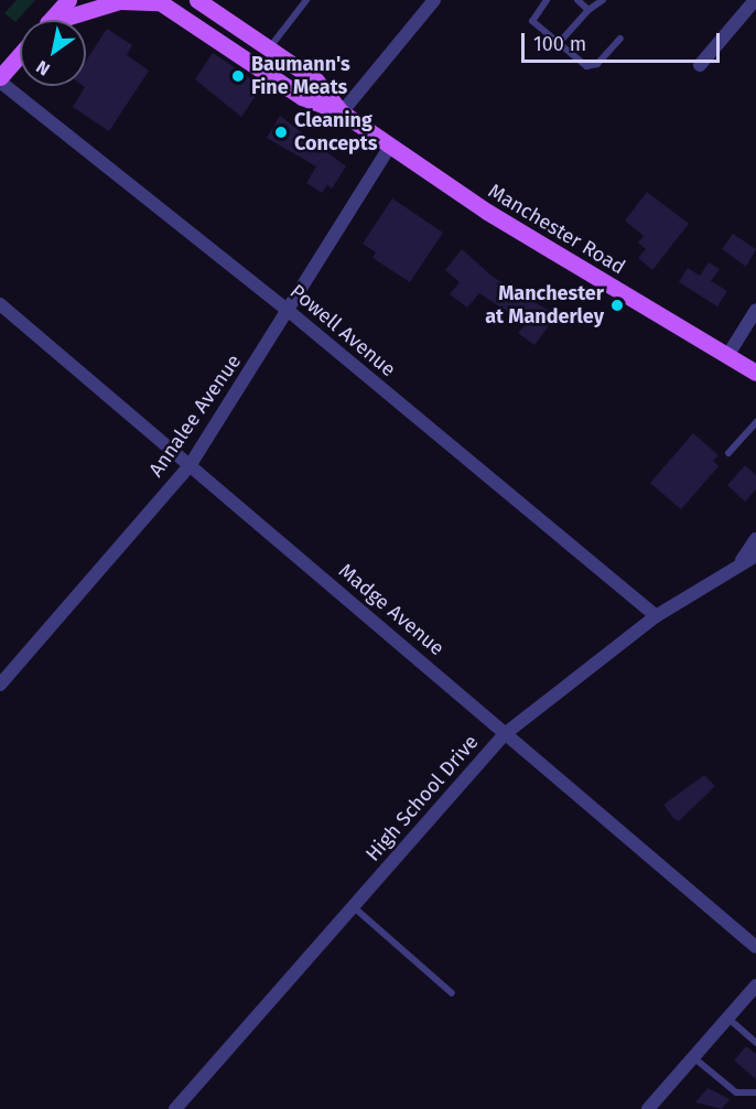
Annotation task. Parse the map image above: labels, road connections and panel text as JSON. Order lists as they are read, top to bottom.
{
  "streets": {
    "main road": ["Manchester Road"],
    "street": [
      "Powell Avenue",
      "Annalee Avenue",
      "Madge Avenue",
      "High School Drive"
    ]
  },
  "crossings": [
    ["Manchester Road", "Annalee Avenue"],
    ["Powell Avenue", "Annalee Avenue"],
    ["Powell Avenue", "High School Drive"],
    ["Annalee Avenue", "Madge Avenue"],
    ["Madge Avenue", "High School Drive"]
  ],
  "places": ["Baumann's Fine Meats", "Cleaning Concepts", "Manchester at Manderley"],
  "scale_bar": "100 m",
  "north": "bottom left"
}
